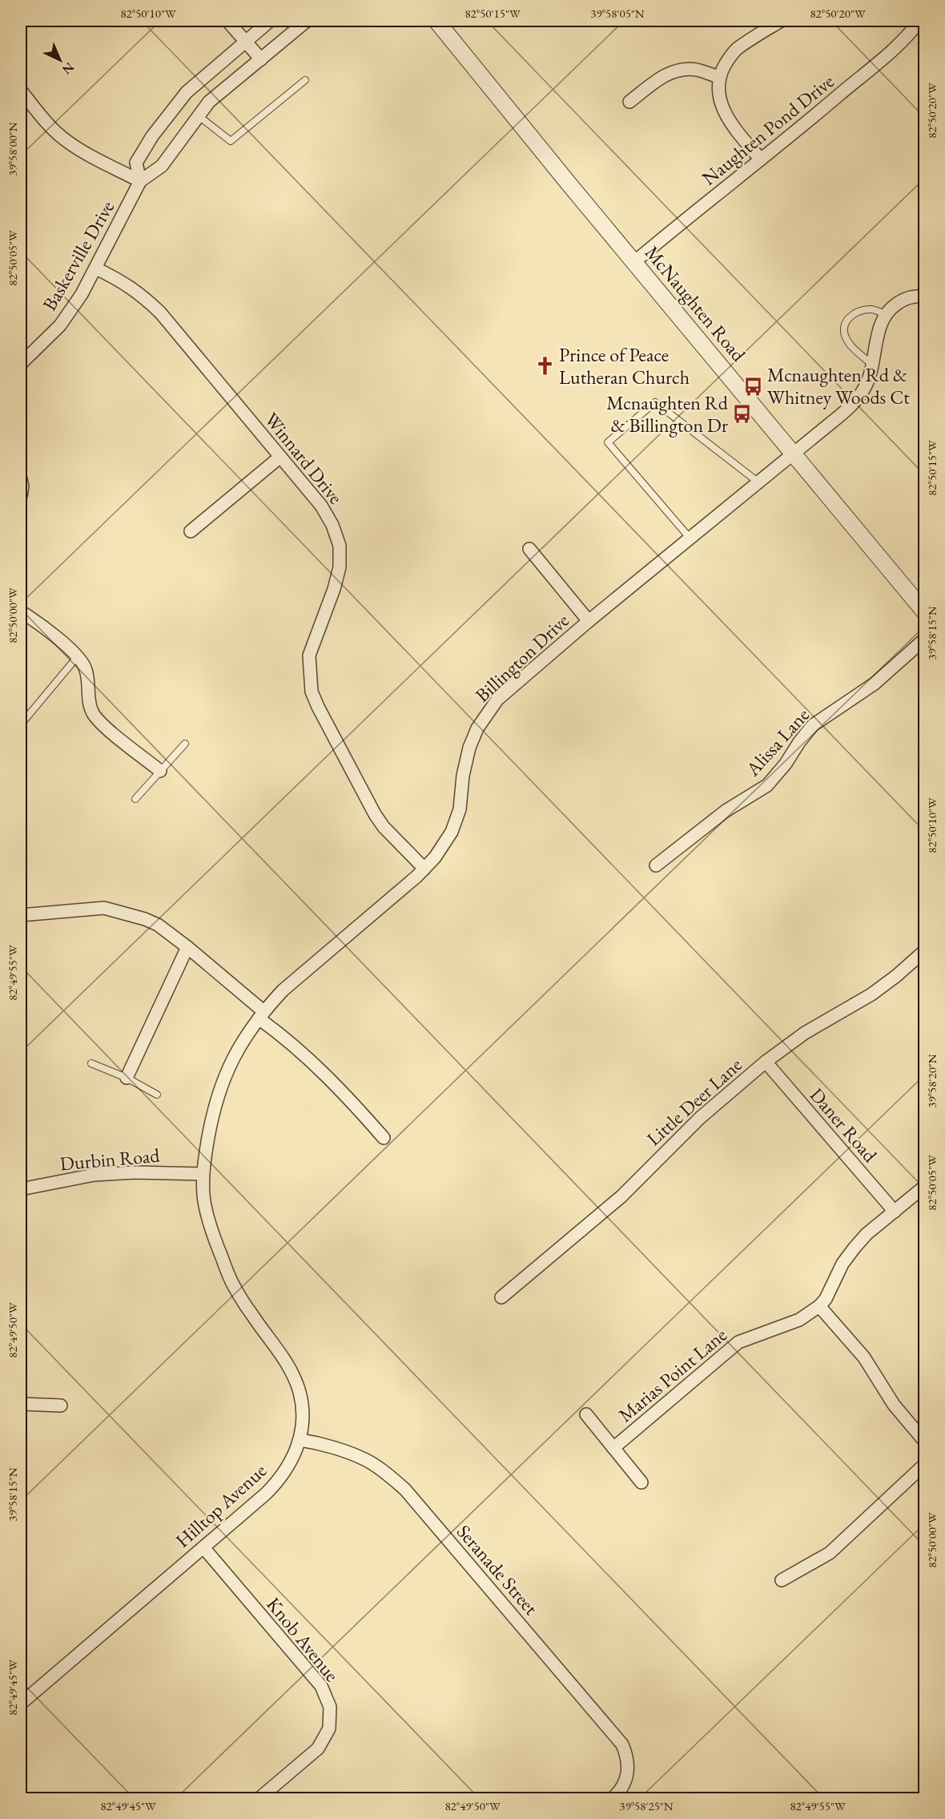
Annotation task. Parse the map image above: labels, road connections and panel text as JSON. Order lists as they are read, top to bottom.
{
  "streets": {
    "street": [
      "Naughten Pond Drive",
      "Baskerville Drive",
      "McNaughten Road",
      "Winnard Drive",
      "Billington Drive",
      "Alissa Lane",
      "Little Deer Lane",
      "Daner Road",
      "Durbin Road",
      "Marias Point Lane",
      "Hilltop Avenue",
      "Seranade Street",
      "Knob Avenue"
    ]
  },
  "crossings": [
    ["Naughten Pond Drive", "McNaughten Road"],
    ["Baskerville Drive", "Winnard Drive"],
    ["McNaughten Road", "Billington Drive"],
    ["Winnard Drive", "Billington Drive"],
    ["Billington Drive", "Durbin Road"],
    ["Billington Drive", "Hilltop Avenue"],
    ["Little Deer Lane", "Daner Road"],
    ["Daner Road", "Marias Point Lane"],
    ["Durbin Road", "Hilltop Avenue"],
    ["Hilltop Avenue", "Seranade Street"],
    ["Hilltop Avenue", "Knob Avenue"]
  ],
  "places": {
    "church": ["Prince of Peace Lutheran Church"],
    "bus stop": ["Mcnaughten Rd & Whitney Woods Ct", "Mcnaughten Rd & Billington Dr"]
  },
  "north": "bottom right",
  "coordinates": [
    "82°50'10\"W",
    "82°50'15\"W",
    "39°58'05\"N",
    "82°50'20\"W",
    "39°58'00\"N",
    "82°50'05\"W",
    "82°50'00\"W",
    "39°58'15\"N",
    "82°49'55\"W",
    "39°58'20\"N",
    "82°49'50\"W",
    "82°49'45\"W",
    "39°58'25\"N"
  ]
}
